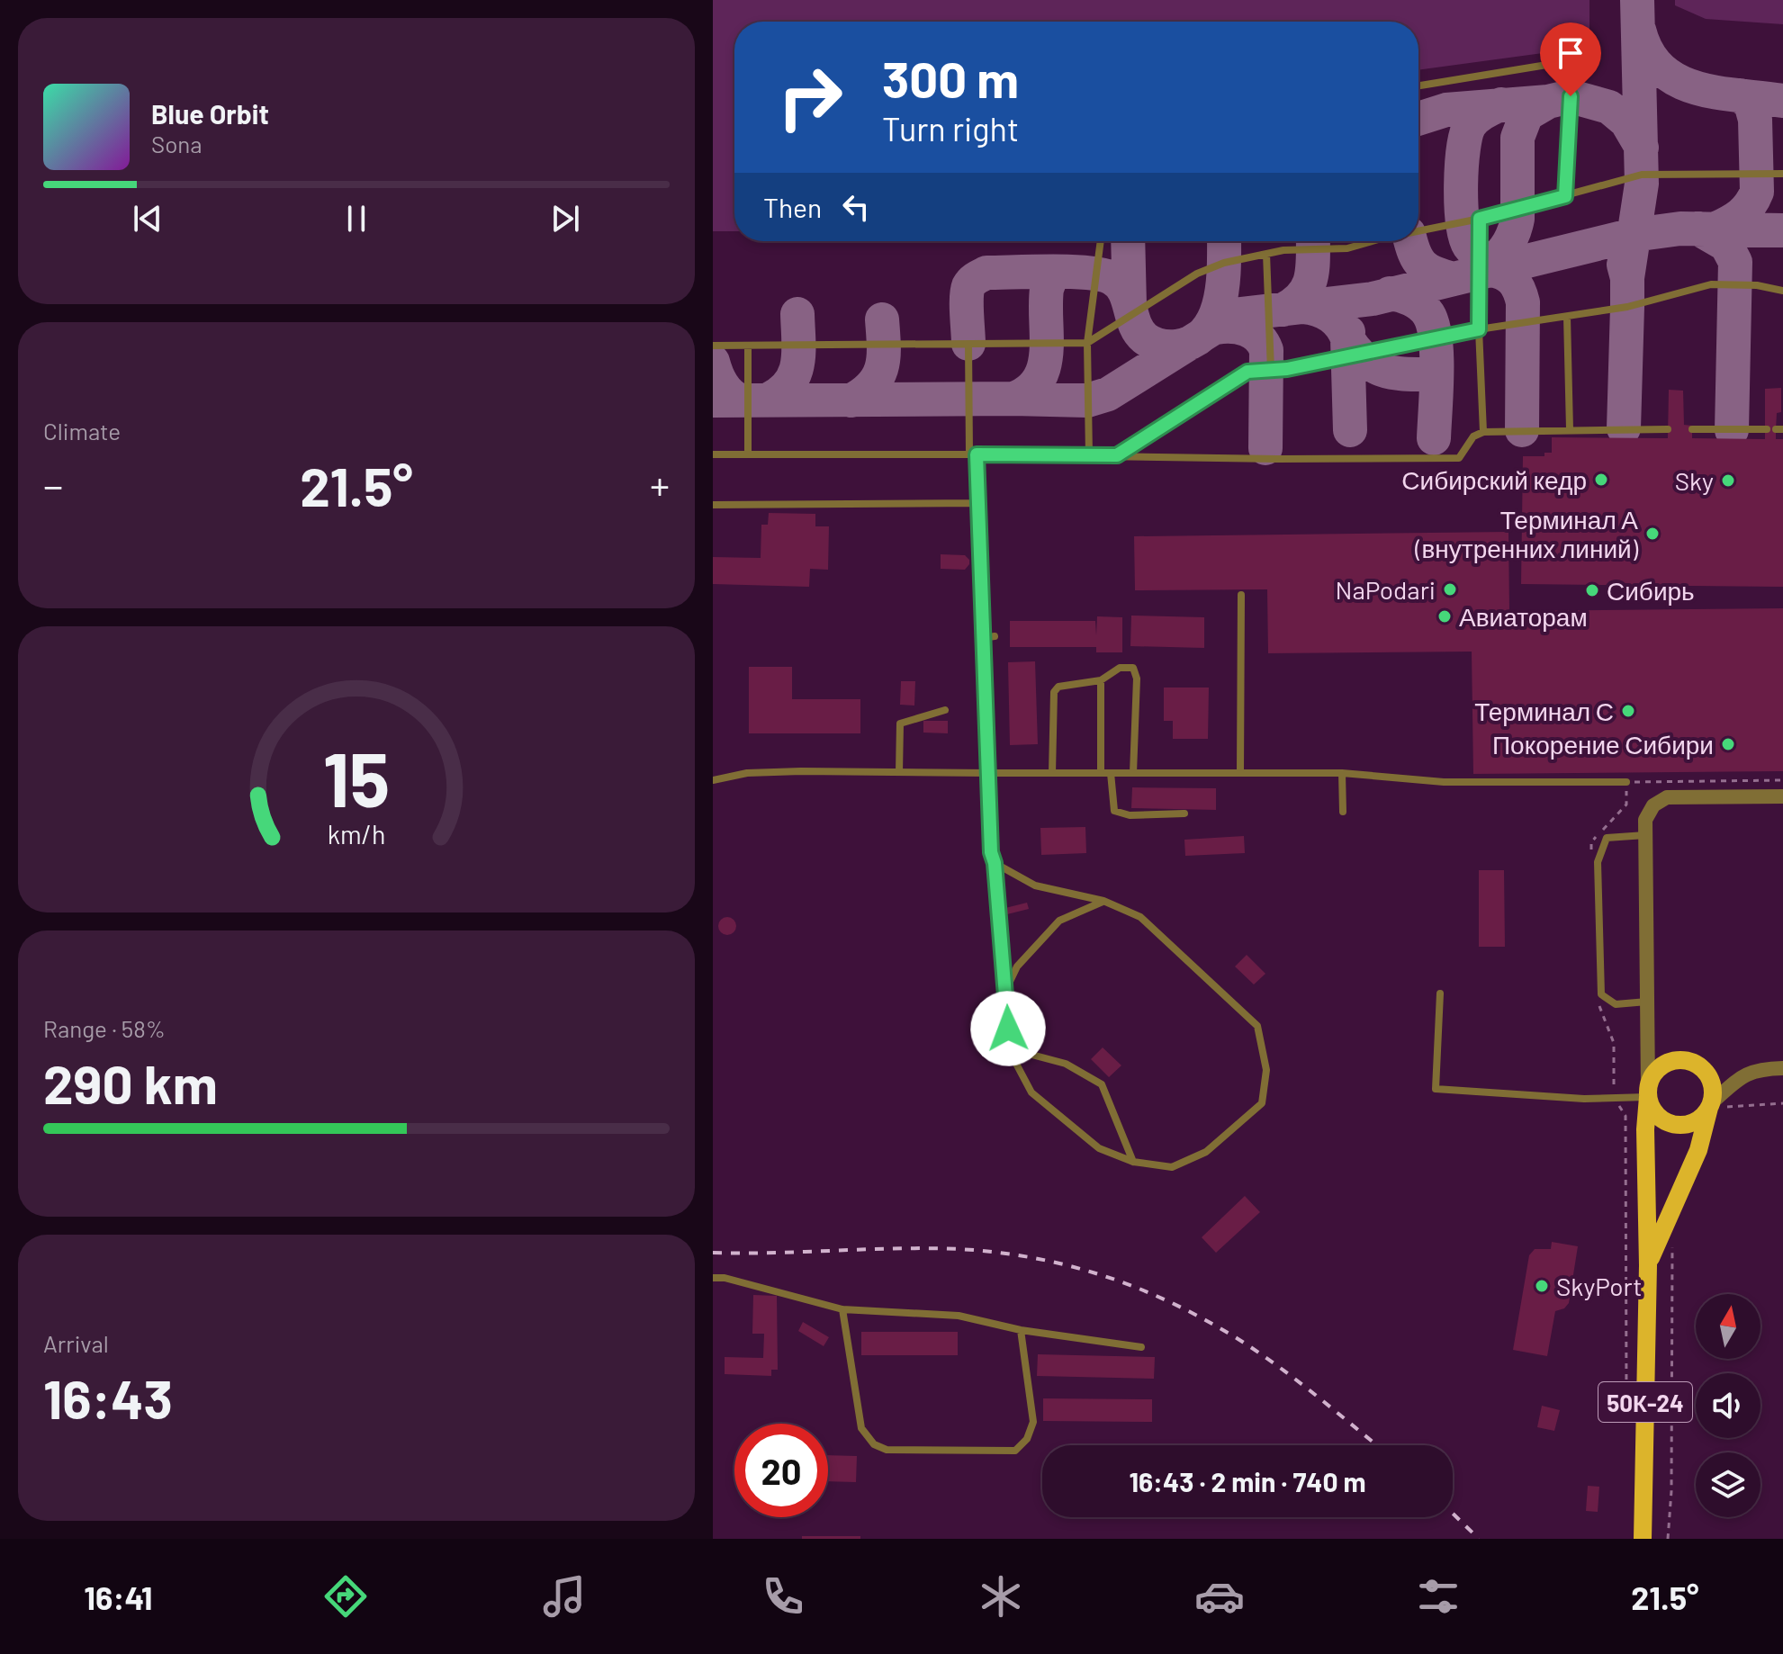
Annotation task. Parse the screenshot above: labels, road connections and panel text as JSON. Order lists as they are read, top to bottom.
{
  "streets": {
    "main road": ["50К-24"]
  },
  "places": [
    "Сибирский кедр",
    "Sky",
    "Терминал А (внутренних линий)",
    "NaPodari",
    "Сибирь",
    "Авиаторам",
    "Терминал С",
    "Покорение Сибири",
    "SkyPort"
  ],
  "north": "top",
  "page": {
    "turn": ["300 m", "Turn right"],
    "song": ["Blue Orbit", "Sona"],
    "then": "Then",
    "tile": [
      "Climate",
      ["Range · 58%", "290 km"],
      ["Arrival", "16:43"]
    ],
    "heat": ["−", "21.5°", "+"],
    "limit": "20",
    "trip": "16:43 · 2 min · 740 m",
    "tabs": ["16:41", "21.5°"],
    "gauge": ["15", "km/h"]
  }
}
